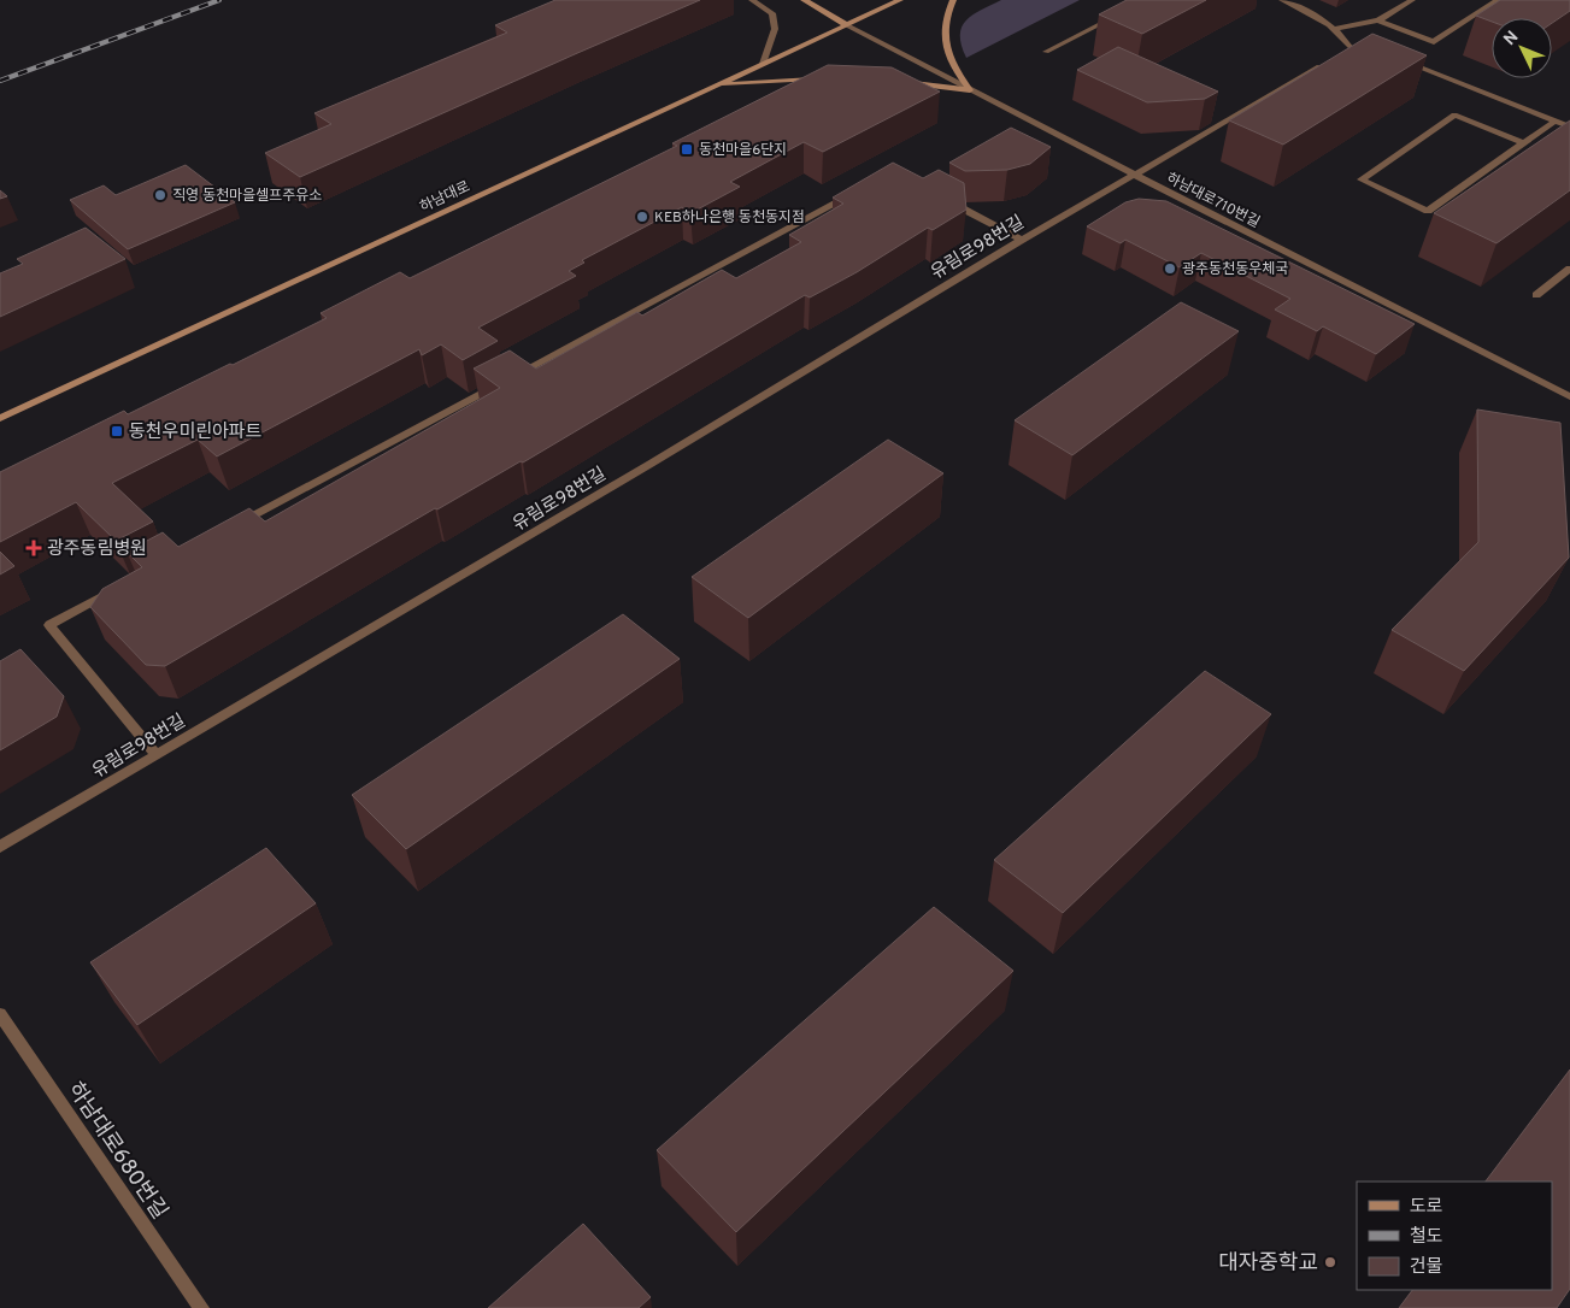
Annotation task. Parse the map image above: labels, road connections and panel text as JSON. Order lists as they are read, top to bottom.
{
  "streets": {
    "main road": ["하남대로"],
    "street": ["하남대로710번길", "유림로98번길", "하남대로680번길"]
  },
  "crossings": [
    ["하남대로", "하남대로710번길"],
    ["하남대로710번길", "유림로98번길"]
  ],
  "places": {
    "transit": ["동천마을6단지", "동천우미린아파트"],
    "other": [
      "직영 동천마을셀프주유소",
      "KEB하나은행 동천동지점",
      "광주동천동우체국",
      "대자중학교"
    ],
    "health": ["광주동림병원"]
  },
  "legend": ["도로", "철도", "건물"],
  "north": "top left"
}
